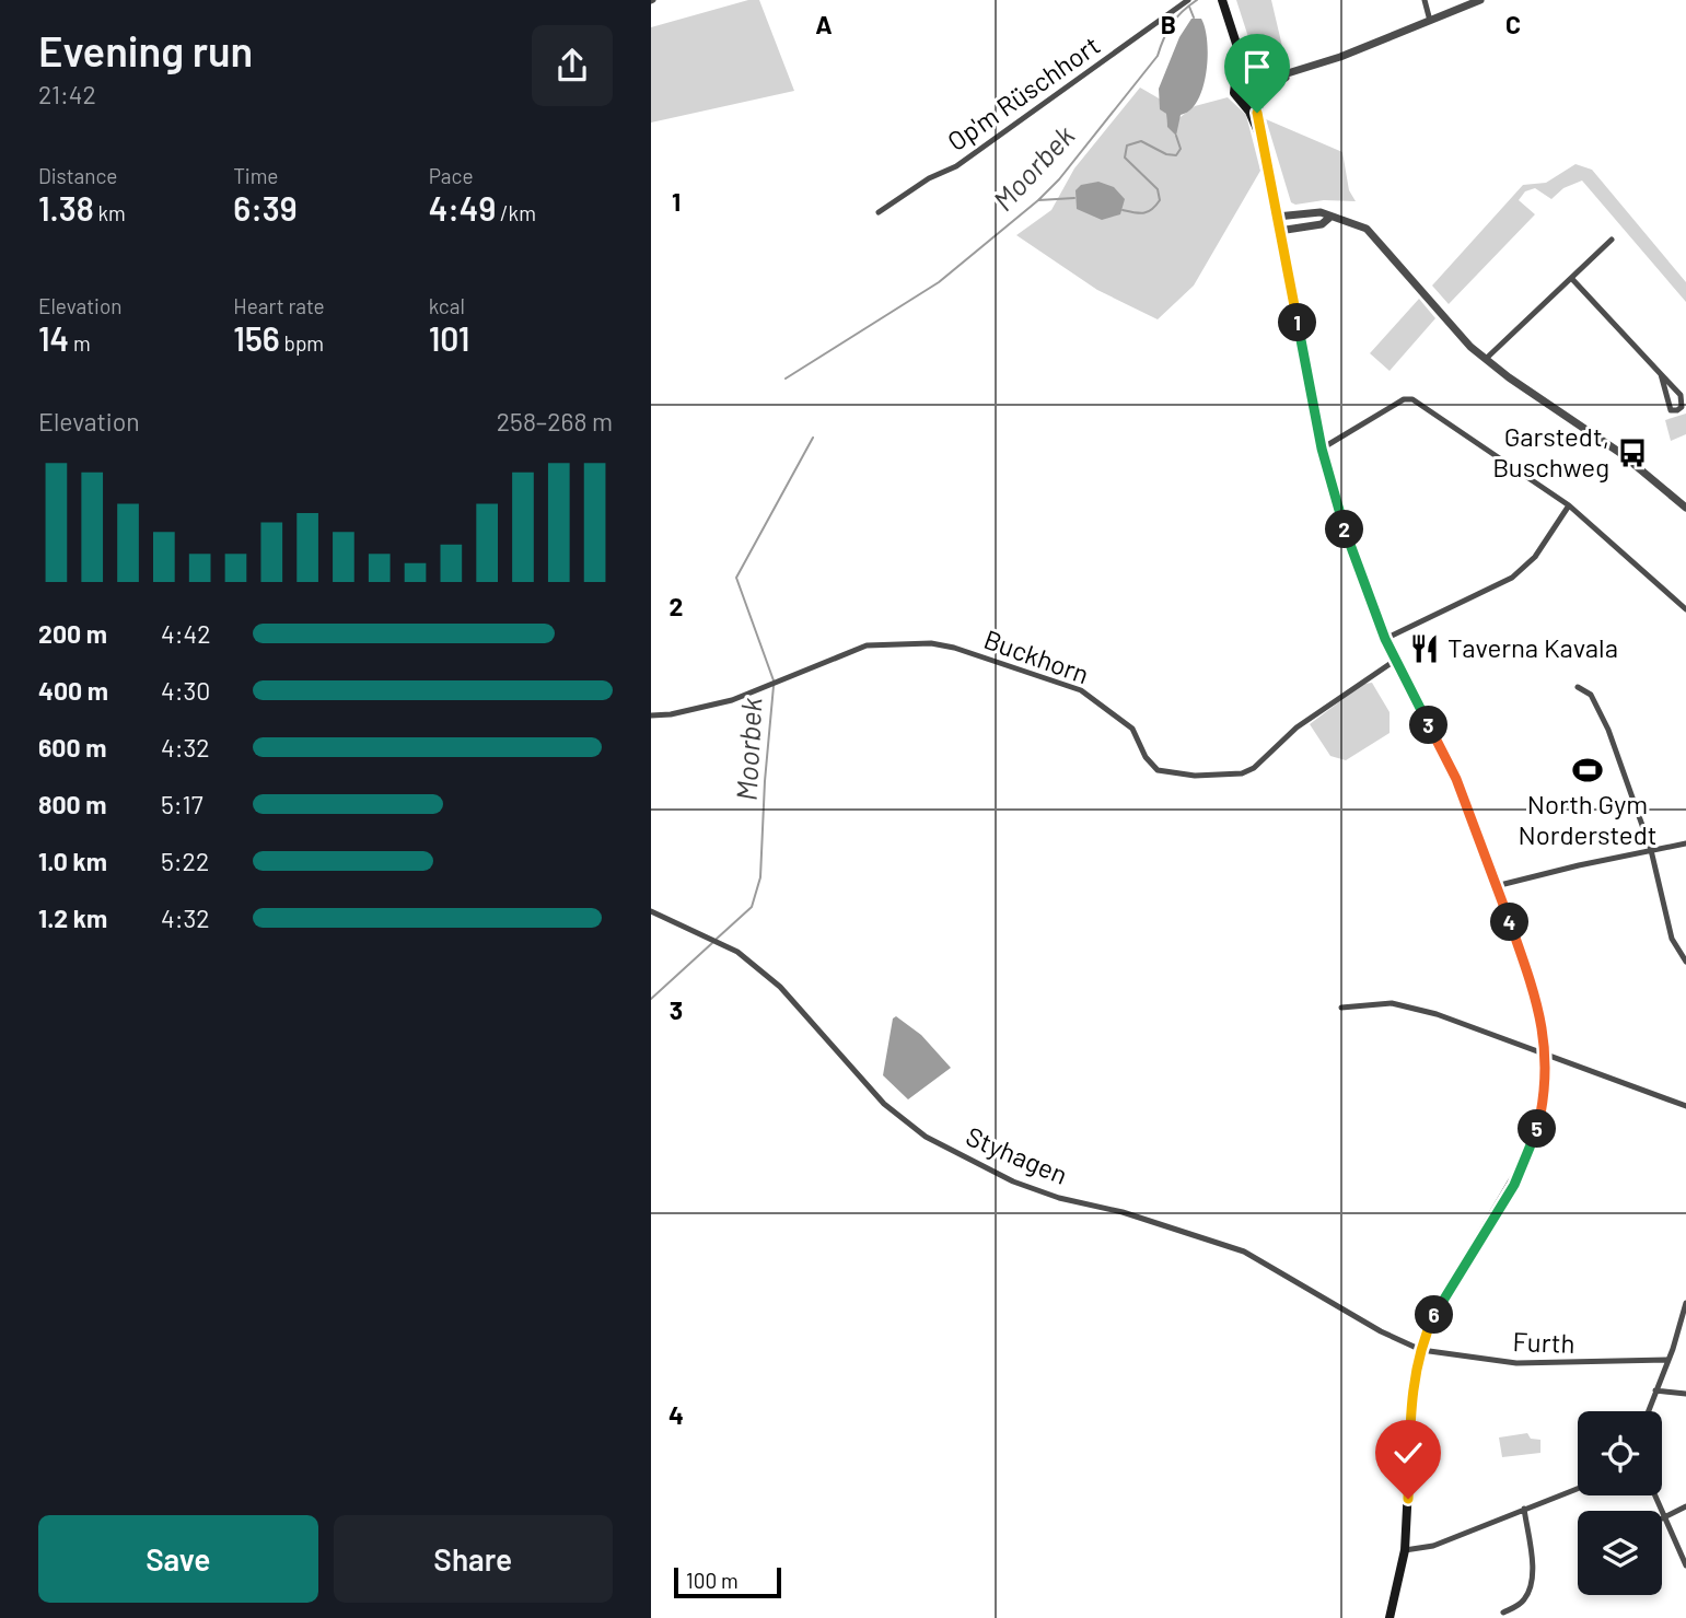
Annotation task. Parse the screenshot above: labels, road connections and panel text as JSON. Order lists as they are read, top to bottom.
{
  "streets": {
    "street": [
      "Op'm Rüschhort",
      "Buckhorn",
      "Styhagen",
      "Furth"
    ]
  },
  "crossings": [
    ["Styhagen", "Furth"]
  ],
  "water": ["Moorbek"],
  "places": {
    "bus stop": ["Garstedt, Buschweg"],
    "restaurant": ["Taverna Kavala"],
    "sports": ["North Gym Norderstedt"]
  },
  "scale_bar": "100 m",
  "page": {
    "heading": ["Evening run", "21:42"],
    "stats": [
      ["Distance", "1.38 km"],
      ["Time", "6:39"],
      ["Pace", "4:49 /km"],
      ["Elevation", "14 m"],
      ["Heart rate", "156 bpm"],
      ["kcal", "101"]
    ],
    "pins": [
      "1",
      "2",
      "3",
      "4",
      "5",
      "6"
    ],
    "chart": ["Elevation", "258–268 m"],
    "list": [
      {
        "name": "200 m",
        "note": "4:42"
      },
      {
        "name": "400 m",
        "note": "4:30"
      },
      {
        "name": "600 m",
        "note": "4:32"
      },
      {
        "name": "800 m",
        "note": "5:17"
      },
      {
        "name": "1.0 km",
        "note": "5:22"
      },
      {
        "name": "1.2 km",
        "note": "4:32"
      }
    ],
    "buttons": ["Save", "Share"],
    "scale": "100 m"
  },
  "grid": {
    "columns": ["A", "B", "C"],
    "rows": [
      "1",
      "2",
      "3",
      "4"
    ]
  }
}
